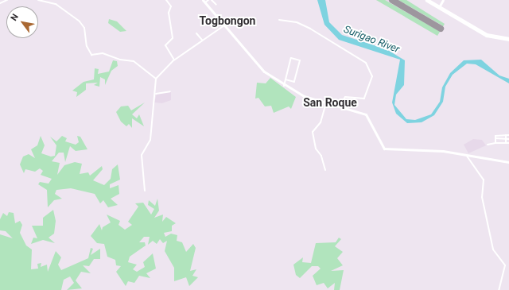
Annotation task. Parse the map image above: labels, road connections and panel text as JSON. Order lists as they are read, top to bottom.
{
  "districts": ["Togbongon", "San Roque"],
  "water": ["Surigao River"],
  "north": "top left"
}
